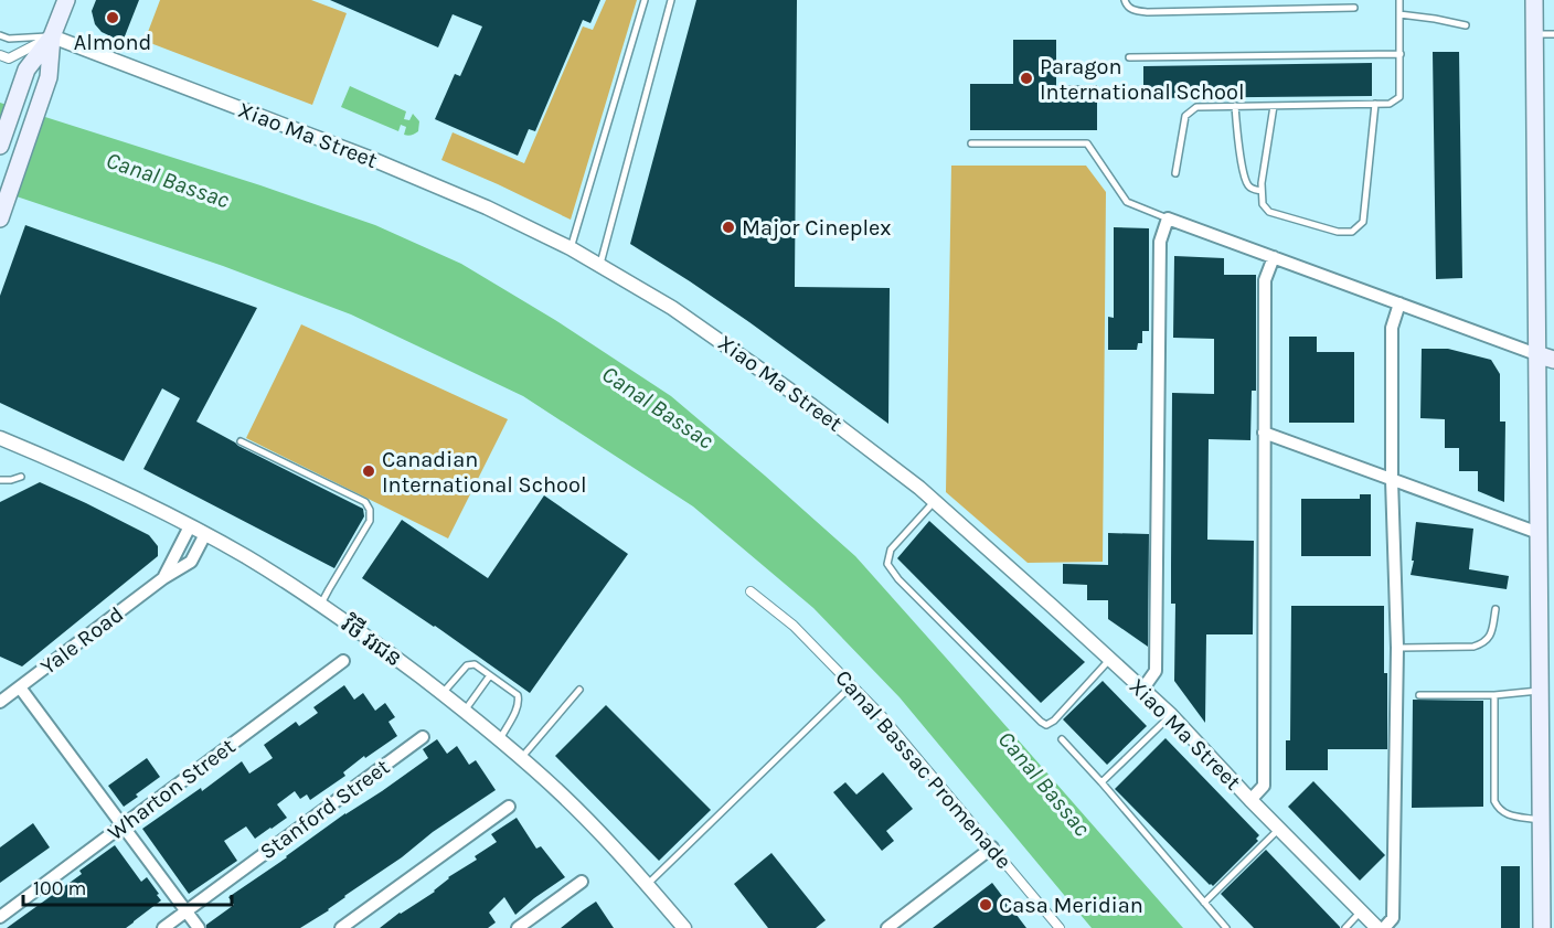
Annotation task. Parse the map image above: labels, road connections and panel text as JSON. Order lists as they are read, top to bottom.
{
  "streets": {
    "street": [
      "Xiao Ma Street",
      "Yale Road",
      "វិថី វរជន",
      "Canal Bassac Promenade",
      "Wharton Street",
      "Stanford Street"
    ]
  },
  "crossings": [
    ["Yale Road", "វិថី វរជន"]
  ],
  "water": ["Canal Bassac"],
  "places": [
    "Almond",
    "Paragon International School",
    "Major Cineplex",
    "Canadian International School",
    "Casa Meridian"
  ],
  "scale_bar": "100 m"
}
